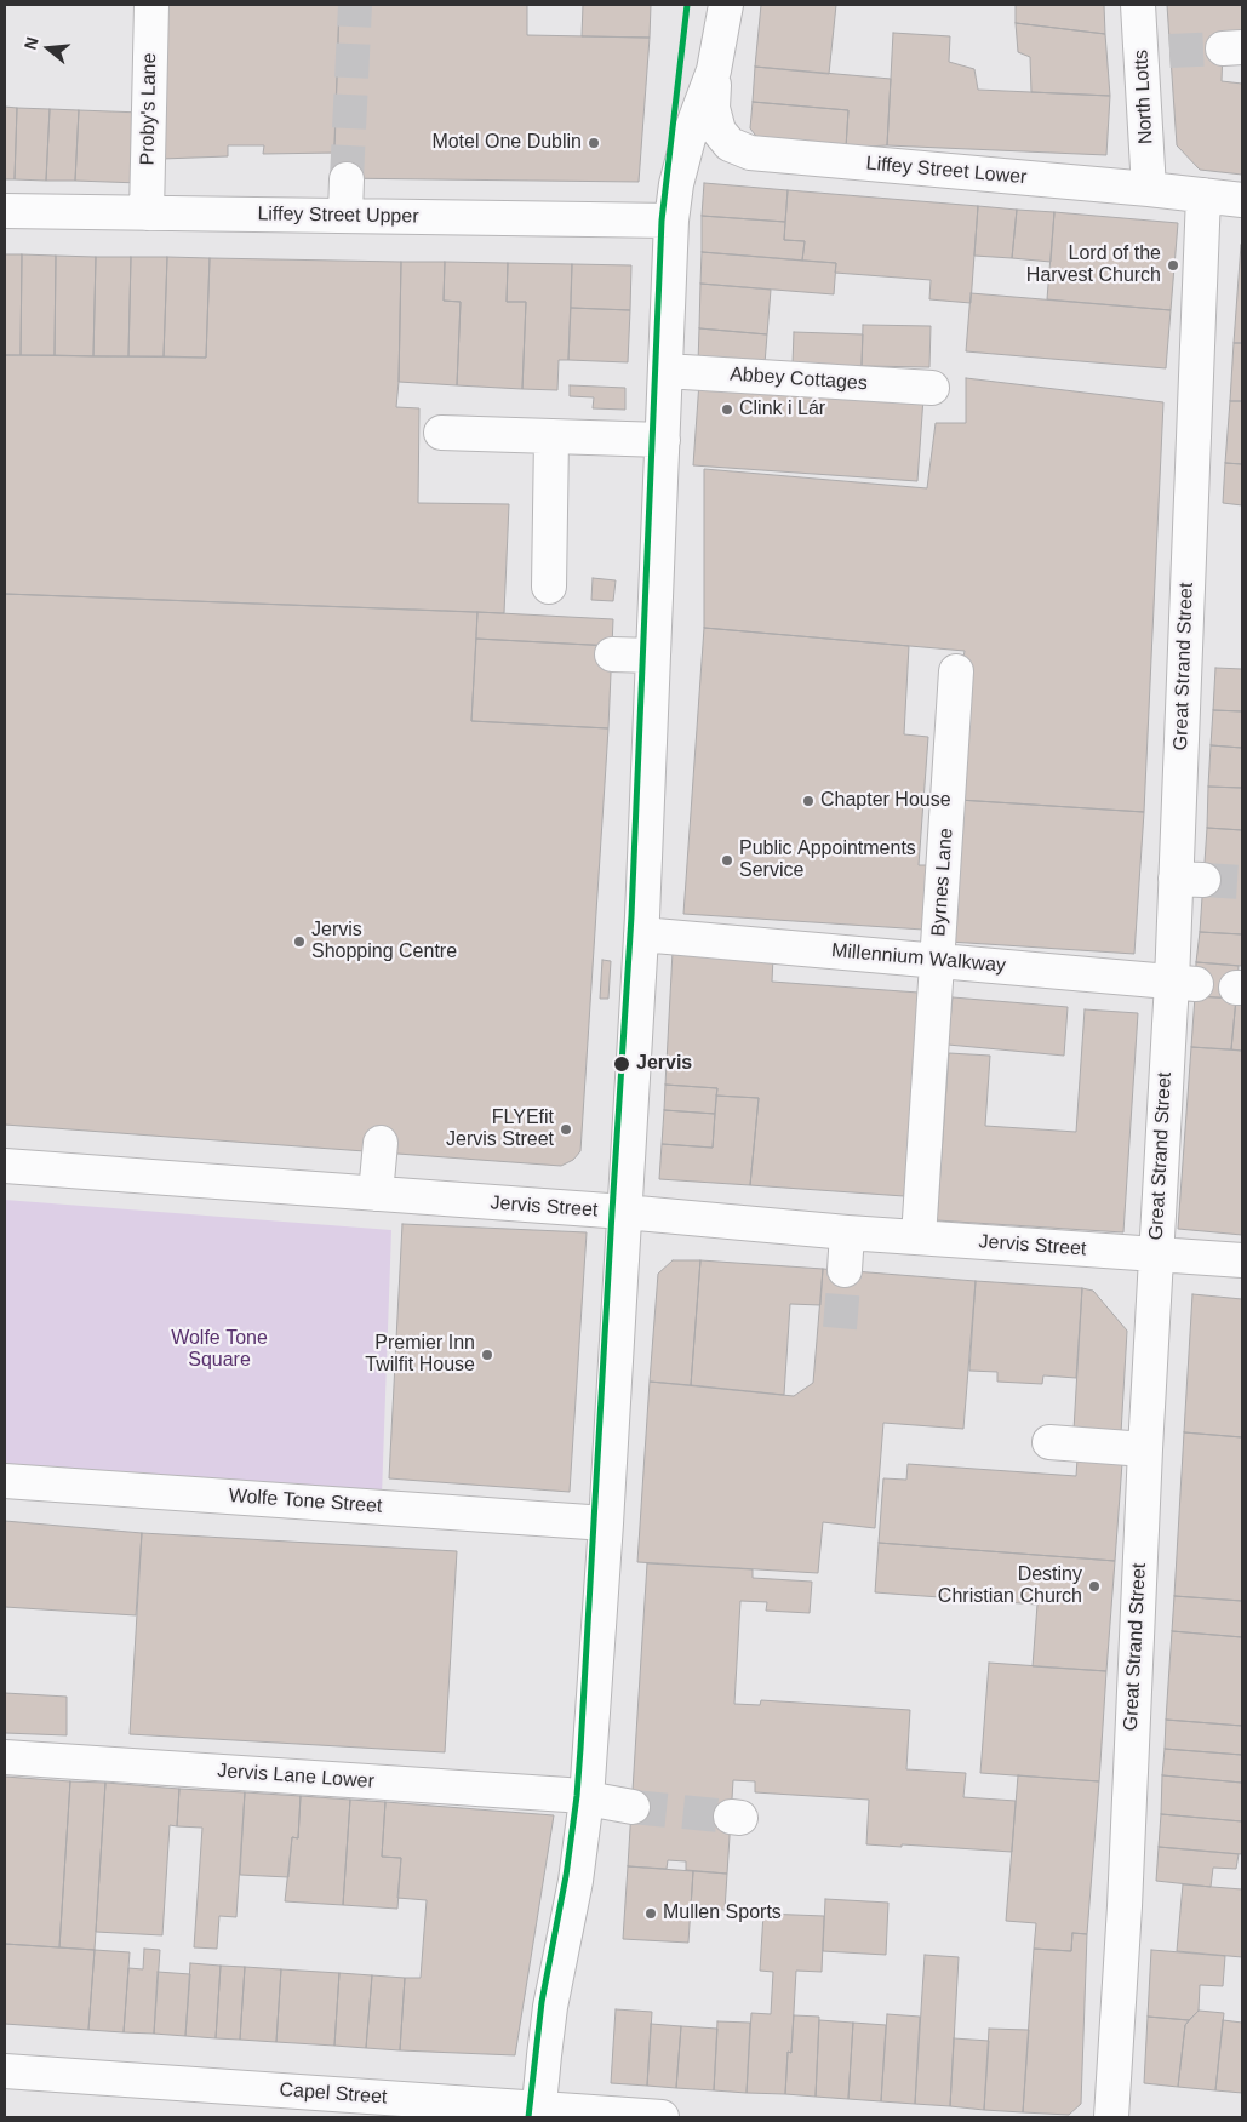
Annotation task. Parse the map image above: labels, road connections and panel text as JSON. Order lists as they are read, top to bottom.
{
  "streets": {
    "street": [
      "North Lotts",
      "Proby's Lane",
      "Liffey Street Lower",
      "Liffey Street Upper",
      "Abbey Cottages",
      "Great Strand Street",
      "Byrnes Lane",
      "Millennium Walkway",
      "Jervis Street",
      "Wolfe Tone Street",
      "Jervis Lane Lower",
      "Capel Street"
    ]
  },
  "crossings": [
    ["North Lotts", "Liffey Street Lower"],
    ["Proby's Lane", "Liffey Street Upper"],
    ["Liffey Street Lower", "Great Strand Street"],
    ["Great Strand Street", "Millennium Walkway"],
    ["Great Strand Street", "Jervis Street"],
    ["Byrnes Lane", "Millennium Walkway"],
    ["Byrnes Lane", "Jervis Street"]
  ],
  "parks": ["Wolfe Tone Square"],
  "places": [
    "Motel One Dublin",
    "Lord of the Harvest Church",
    "Clink i Lár",
    "Chapter House",
    "Public Appointments Service",
    "Jervis Shopping Centre",
    "Jervis",
    "FLYEfit Jervis Street",
    "Premier Inn Twilfit House",
    "Destiny Christian Church",
    "Mullen Sports"
  ],
  "north": "left"
}
